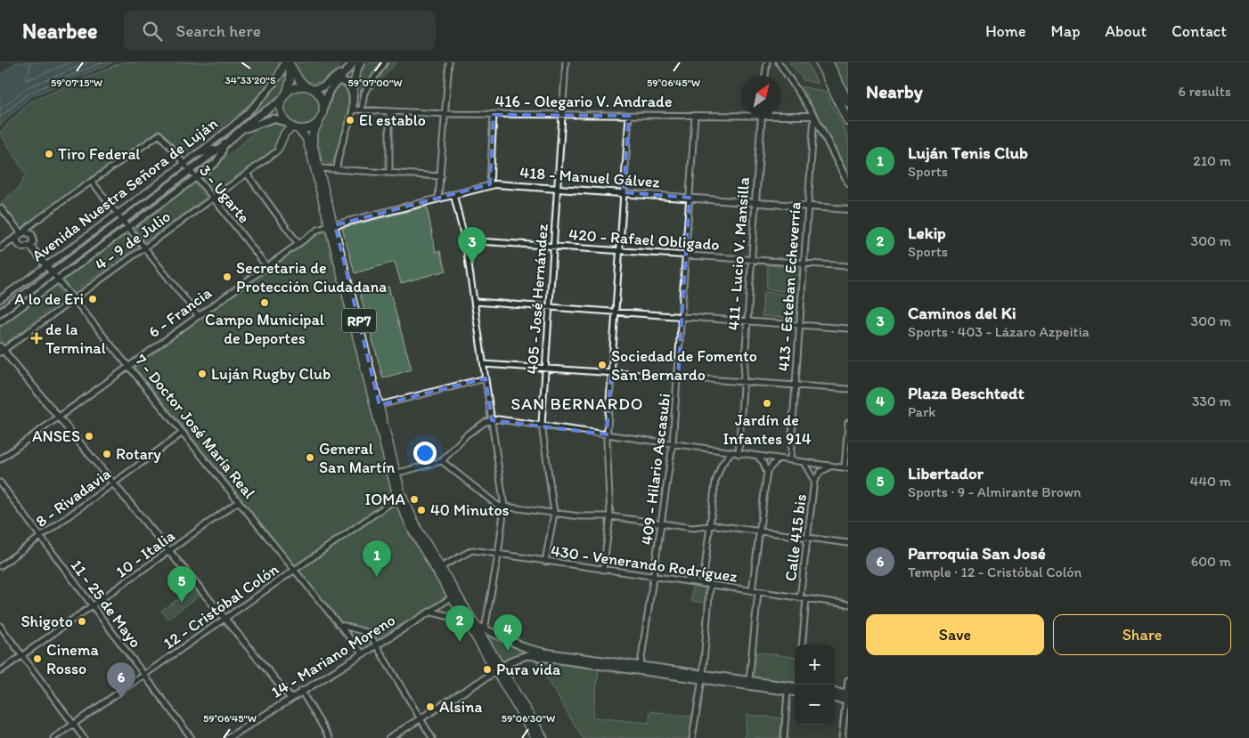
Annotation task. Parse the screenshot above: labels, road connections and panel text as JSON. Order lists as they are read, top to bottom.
{
  "streets": {
    "main road": ["Avenida Nuestra Señora de Luján", "RP7"],
    "street": [
      "416 - Olegario V. Andrade",
      "418 - Manuel Gálvez",
      "3 - Ugarte",
      "420 - Rafael Obligado",
      "4 - 9 de Julio",
      "411 - Lucio V. Mansilla",
      "413 - Esteban Echeverría",
      "405 - José Hernández",
      "6 - Francia",
      "7 - Doctor José María Real",
      "409 - Hilario Ascasubi",
      "8 - Rivadavia",
      "Calle 415 bis",
      "10 - Italia",
      "430 - Venerando Rodríguez",
      "11 - 25 de Mayo",
      "12 - Cristóbal Colón",
      "14 - Mariano Moreno"
    ]
  },
  "crossings": [
    ["416 - Olegario V. Andrade", "413 - Esteban Echeverría"],
    ["416 - Olegario V. Andrade", "405 - José Hernández"],
    ["416 - Olegario V. Andrade", "409 - Hilario Ascasubi"],
    ["418 - Manuel Gálvez", "411 - Lucio V. Mansilla"],
    ["418 - Manuel Gálvez", "413 - Esteban Echeverría"],
    ["418 - Manuel Gálvez", "405 - José Hernández"],
    ["418 - Manuel Gálvez", "6 - Francia"],
    ["418 - Manuel Gálvez", "RP7"],
    ["418 - Manuel Gálvez", "409 - Hilario Ascasubi"],
    ["Avenida Nuestra Señora de Luján", "3 - Ugarte"],
    ["Avenida Nuestra Señora de Luján", "RP7"],
    ["Avenida Nuestra Señora de Luján", "7 - Doctor José María Real"],
    ["3 - Ugarte", "4 - 9 de Julio"],
    ["3 - Ugarte", "6 - Francia"],
    ["420 - Rafael Obligado", "411 - Lucio V. Mansilla"],
    ["420 - Rafael Obligado", "413 - Esteban Echeverría"],
    ["420 - Rafael Obligado", "405 - José Hernández"],
    ["420 - Rafael Obligado", "409 - Hilario Ascasubi"],
    ["4 - 9 de Julio", "7 - Doctor José María Real"],
    ["405 - José Hernández", "430 - Venerando Rodríguez"],
    ["6 - Francia", "RP7"],
    ["6 - Francia", "7 - Doctor José María Real"],
    ["RP7", "430 - Venerando Rodríguez"],
    ["RP7", "12 - Cristóbal Colón"],
    ["RP7", "14 - Mariano Moreno"],
    ["7 - Doctor José María Real", "8 - Rivadavia"],
    ["7 - Doctor José María Real", "10 - Italia"],
    ["7 - Doctor José María Real", "12 - Cristóbal Colón"],
    ["7 - Doctor José María Real", "14 - Mariano Moreno"],
    ["409 - Hilario Ascasubi", "430 - Venerando Rodríguez"],
    ["8 - Rivadavia", "11 - 25 de Mayo"],
    ["Calle 415 bis", "430 - Venerando Rodríguez"],
    ["10 - Italia", "11 - 25 de Mayo"],
    ["11 - 25 de Mayo", "12 - Cristóbal Colón"]
  ],
  "districts": ["SAN BERNARDO"],
  "places": {
    "other": [
      "El establo",
      "Tiro Federal",
      "Secretaria de Protección Ciudadana",
      "A lo de Eri",
      "Campo Municipal de Deportes",
      "Sociedad de Fomento San Bernardo",
      "Luján Rugby Club",
      "Jardín de Infantes 914",
      "ANSES",
      "Rotary",
      "General San Martín",
      "IOMA",
      "40 Minutos",
      "Shigoto",
      "Cinema Rosso",
      "Pura vida",
      "Alsina"
    ],
    "health": ["de la Terminal"]
  },
  "north": "top right",
  "page": {
    "header": "Nearbee",
    "search": "Search here",
    "nav": [
      "Home",
      "Map",
      "About",
      "Contact"
    ],
    "heading": ["Nearby", "6 results"],
    "list": [
      {
        "mark": "1",
        "name": "Luján Tenis Club",
        "note": "Sports",
        "value": "210 m"
      },
      {
        "mark": "2",
        "name": "Lekip",
        "note": "Sports",
        "value": "300 m"
      },
      {
        "mark": "3",
        "name": "Caminos del Ki",
        "note": "Sports · 403 - Lázaro Azpeitia",
        "value": "300 m"
      },
      {
        "mark": "4",
        "name": "Plaza Beschtedt",
        "note": "Park",
        "value": "330 m"
      },
      {
        "mark": "5",
        "name": "Libertador",
        "note": "Sports · 9 - Almirante Brown",
        "value": "440 m"
      },
      {
        "mark": "6",
        "name": "Parroquia San José",
        "note": "Temple · 12 - Cristóbal Colón",
        "value": "600 m"
      }
    ],
    "pins": [
      "3",
      "1",
      "5",
      "2",
      "4",
      "6"
    ],
    "buttons": ["Save", "Share"],
    "map_buttons": ["+", "−"]
  },
  "coordinates": [
    "34°33'20\"S",
    "59°07'15\"W",
    "59°07'00\"W",
    "59°06'45\"W",
    "59°06'30\"W"
  ]
}
